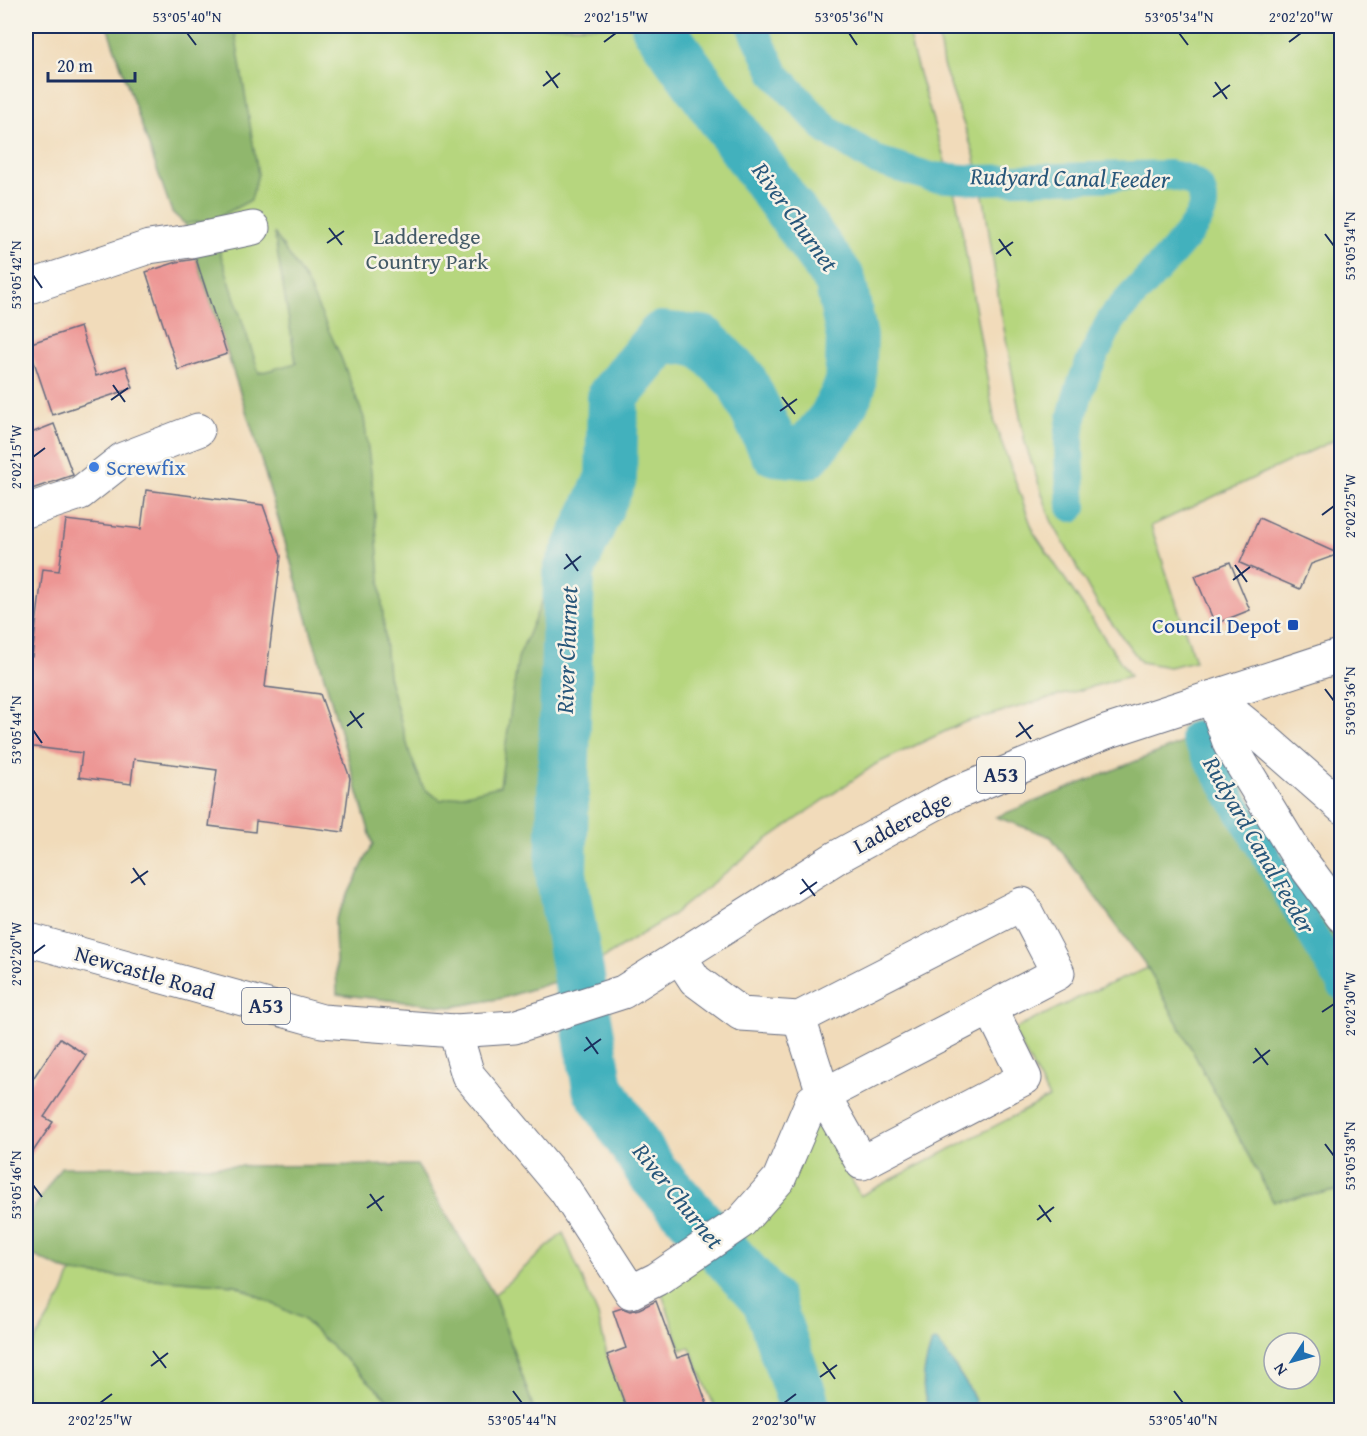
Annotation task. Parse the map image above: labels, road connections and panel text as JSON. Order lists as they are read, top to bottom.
{
  "streets": {
    "main road": ["A53", "Ladderedge", "Newcastle Road"]
  },
  "crossings": [
    ["Ladderedge", "Newcastle Road"]
  ],
  "water": ["Rudyard Canal Feeder", "River Churnet"],
  "parks": ["Ladderedge Country Park"],
  "places": {
    "other": ["Screwfix"],
    "transit": ["Council Depot"]
  },
  "scale_bar": "20 m",
  "north": "bottom left",
  "coordinates": [
    "53°05'40\"N",
    "2°02'15\"W",
    "53°05'36\"N",
    "53°05'34\"N",
    "2°02'20\"W",
    "53°05'42\"N",
    "2°02'25\"W",
    "53°05'44\"N",
    "2°02'30\"W",
    "53°05'38\"N",
    "53°05'46\"N"
  ]
}
